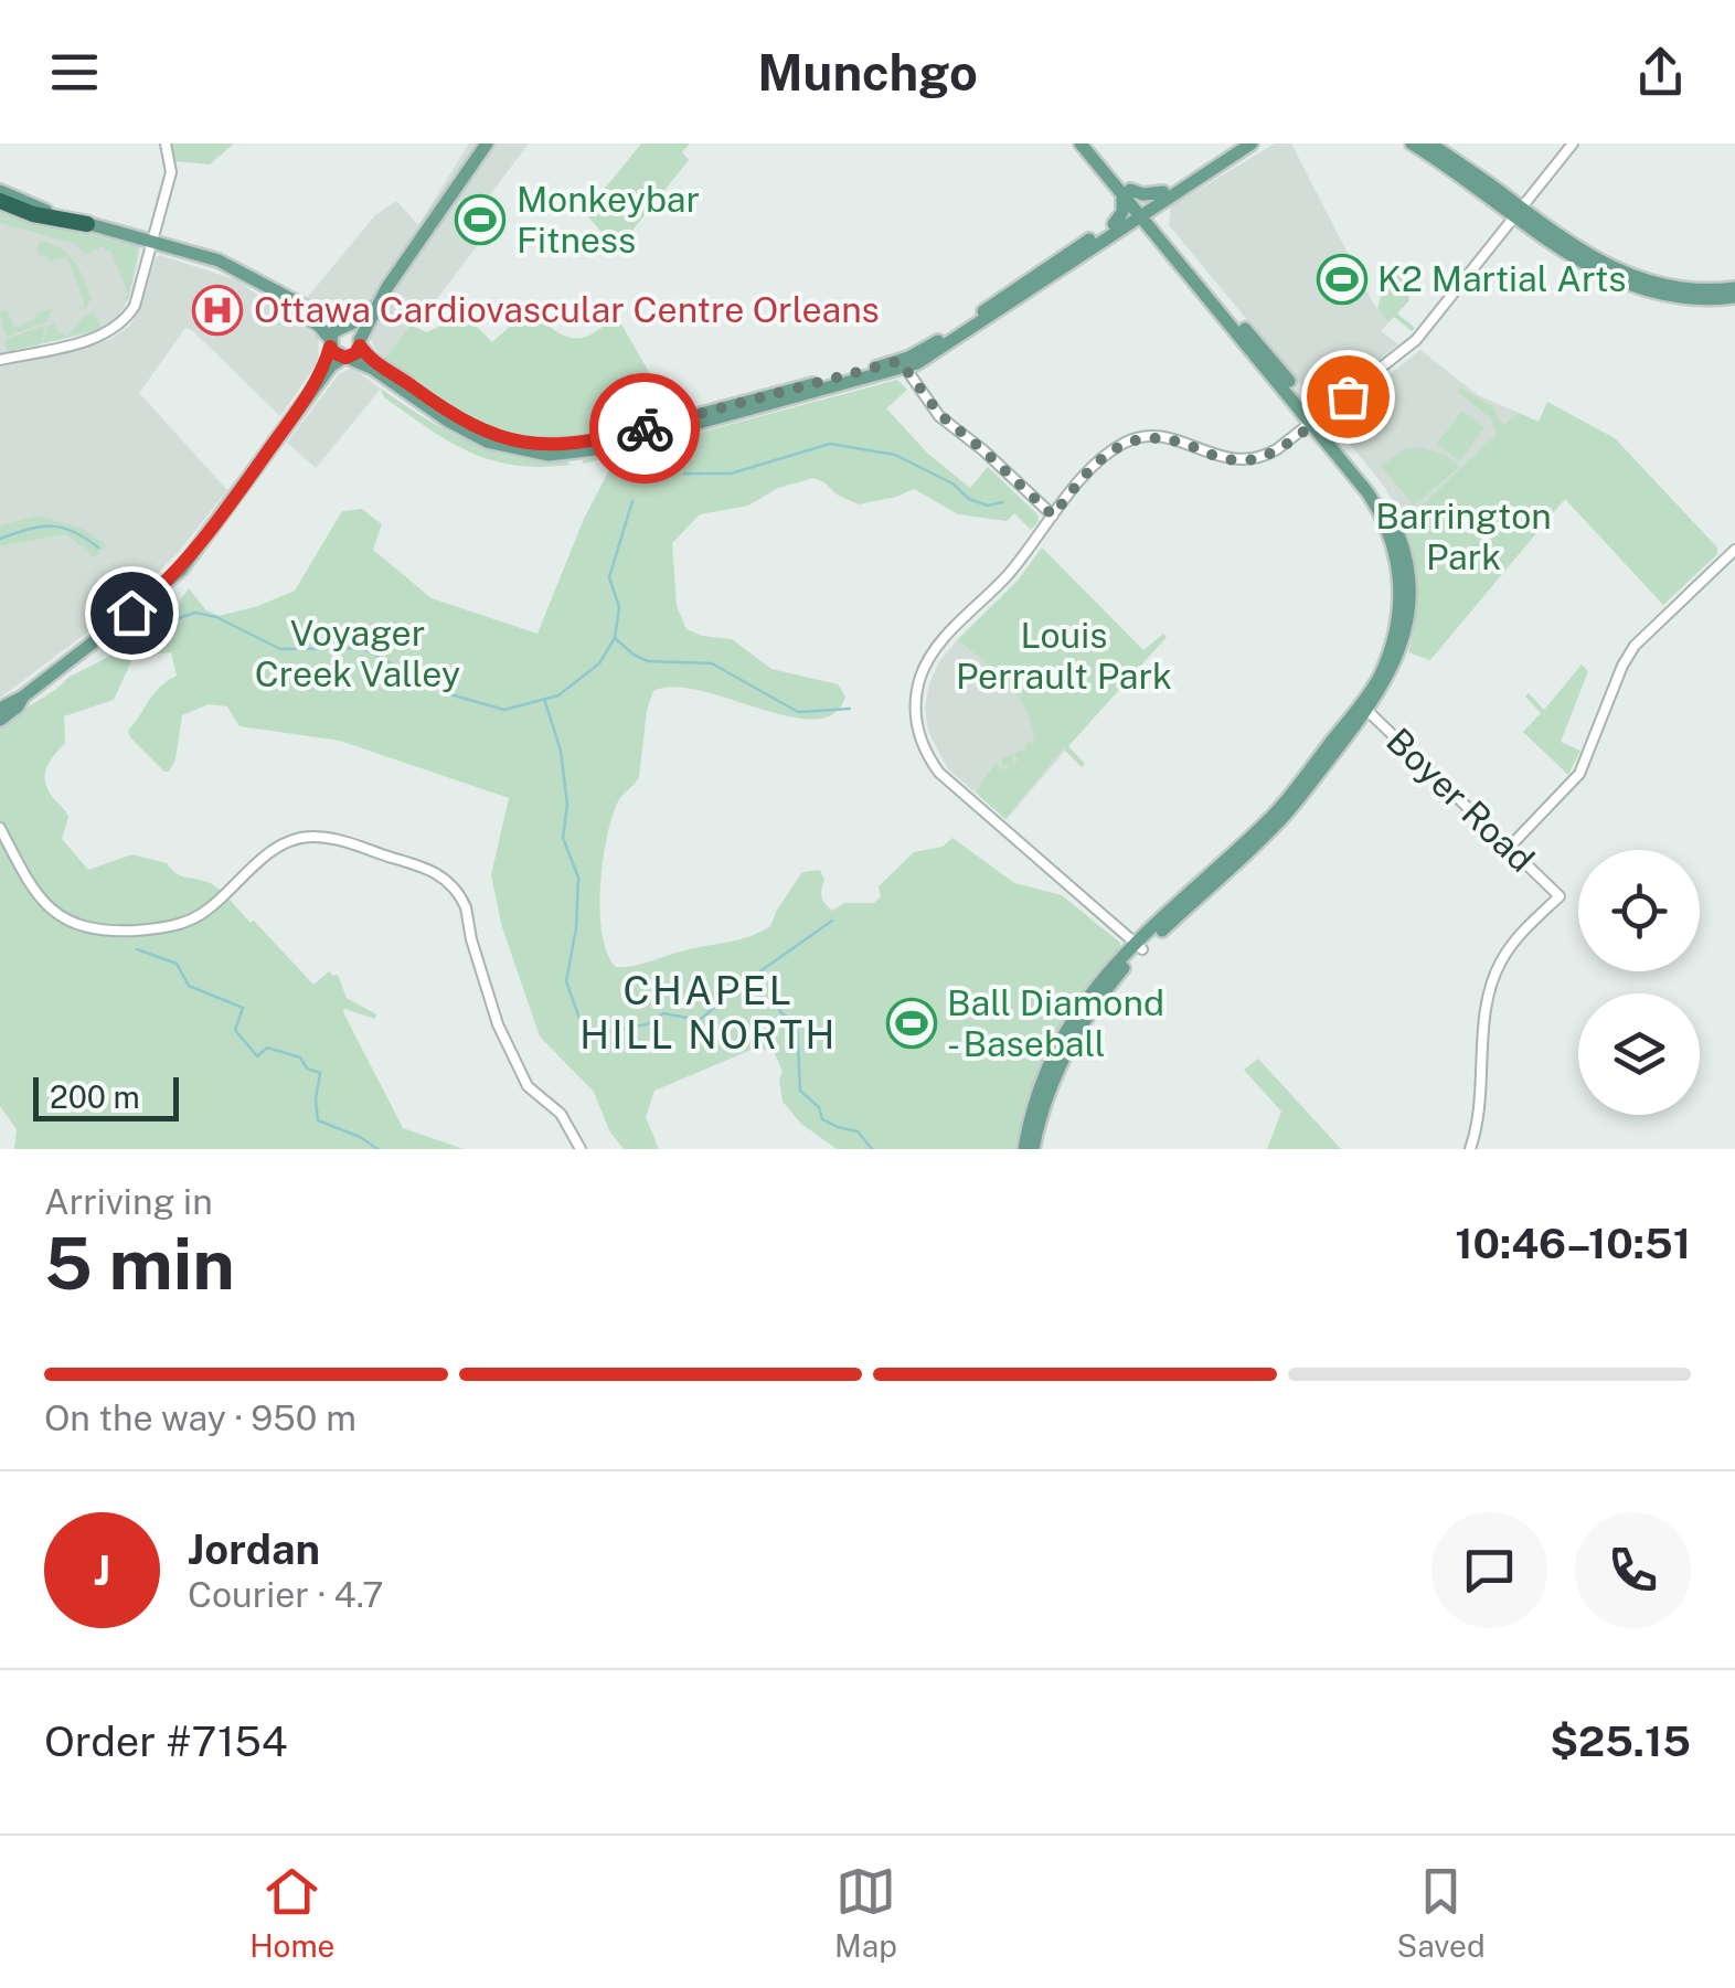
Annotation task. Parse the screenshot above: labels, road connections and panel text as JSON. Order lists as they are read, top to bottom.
{
  "streets": {
    "street": ["Boyer Road"]
  },
  "districts": ["CHAPEL HILL NORTH"],
  "parks": ["Barrington Park", "Voyager Creek Valley", "Louis Perrault Park"],
  "places": {
    "sports": ["Monkeybar Fitness", "K2 Martial Arts", "Ball Diamond - Baseball"],
    "hospital": ["Ottawa Cardiovascular Centre Orleans"]
  },
  "scale_bar": "200 m",
  "page": {
    "header": "Munchgo",
    "scale": "200 m",
    "heading": ["5 min", "Arriving in", "10:46–10:51"],
    "panel": [
      "Jordan",
      "Courier · 4.7",
      "Order #7154",
      "$25.15"
    ],
    "bar": "On the way · 950 m",
    "round": "J",
    "tabs": ["Home", "Map", "Saved"]
  }
}
